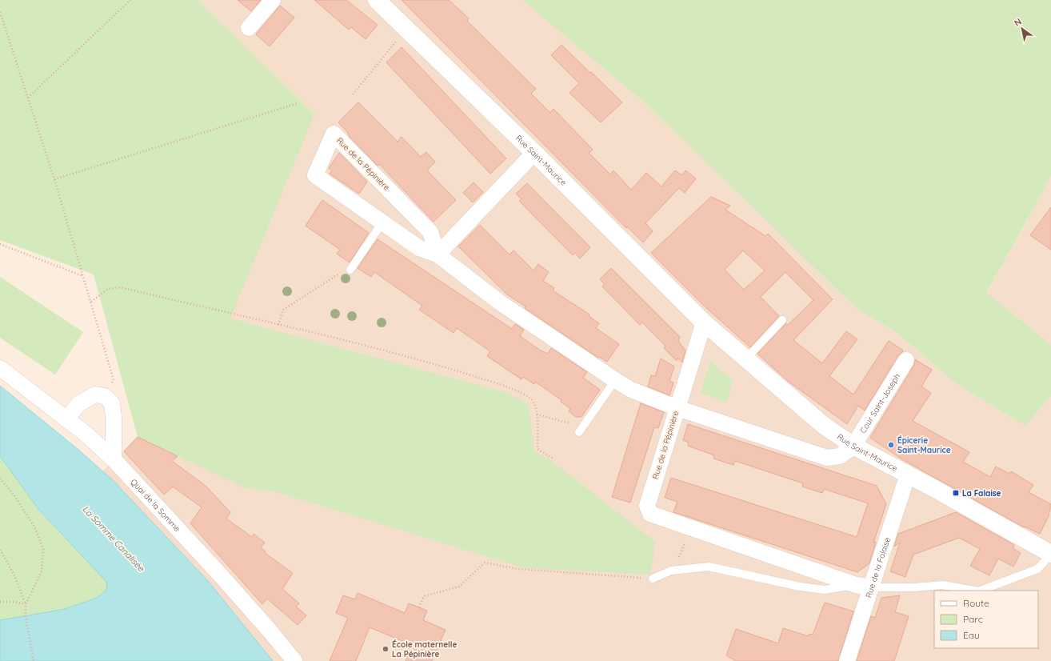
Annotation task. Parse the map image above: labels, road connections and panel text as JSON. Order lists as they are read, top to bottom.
{
  "streets": {
    "street": [
      "Rue Saint-Maurice",
      "Rue de la Pépinière",
      "Cour Saint-Joseph",
      "Quai de la Somme",
      "Rue de la Falaise"
    ]
  },
  "crossings": [
    ["Rue Saint-Maurice", "Cour Saint-Joseph"],
    ["Rue Saint-Maurice", "Rue de la Falaise"],
    ["Rue de la Pépinière", "Rue de la Falaise"]
  ],
  "water": ["La Somme Canalisée"],
  "places": {
    "other": ["Épicerie Saint-Maurice", "École maternelle La Pépinière"],
    "transit": ["La Falaise"]
  },
  "legend": ["Route", "Parc", "Eau"],
  "north": "top left"
}
